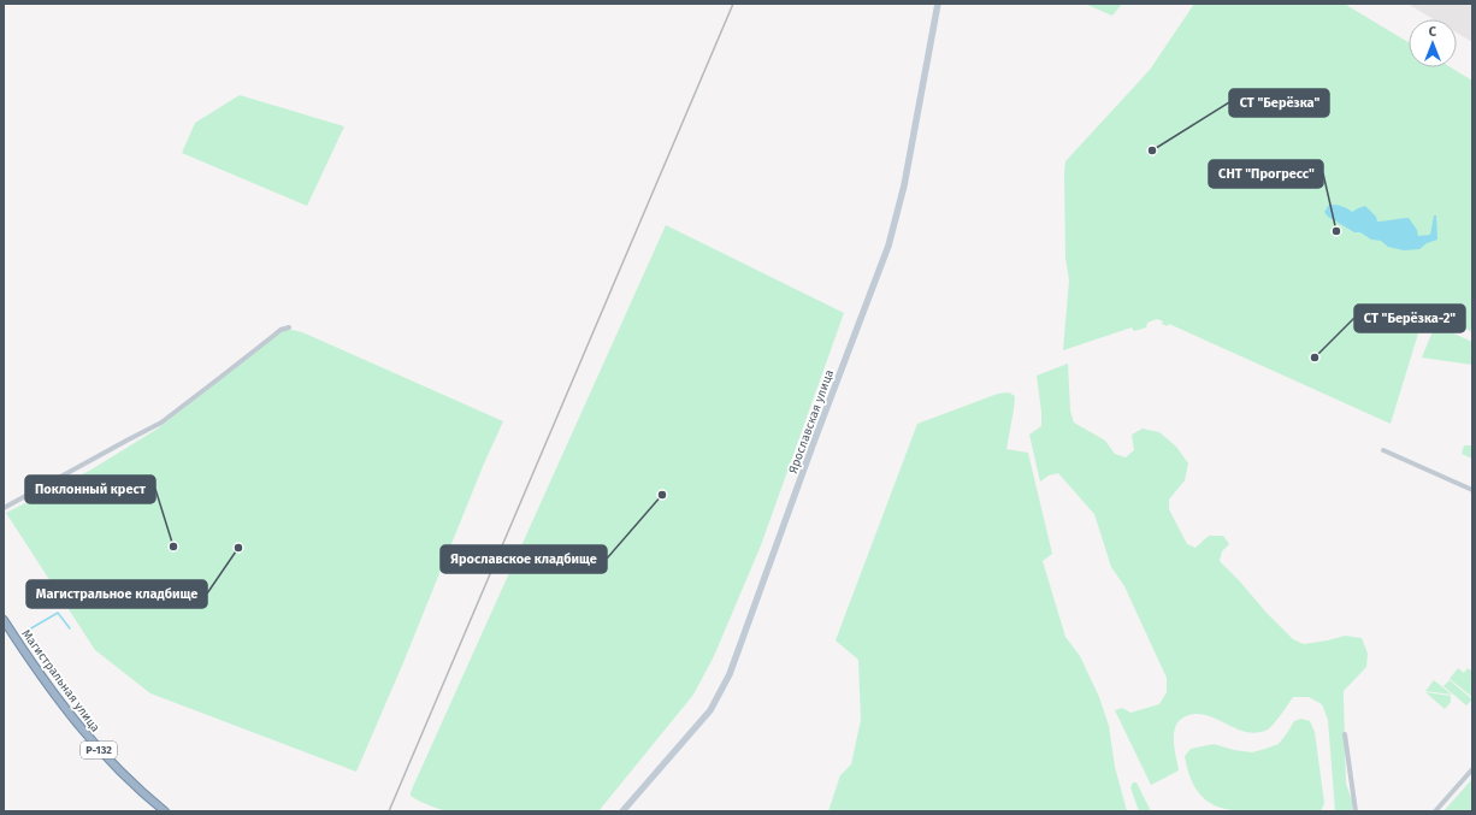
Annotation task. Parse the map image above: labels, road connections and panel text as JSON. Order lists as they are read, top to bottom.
{
  "streets": {
    "highway": ["Магистральная улица", "Р-132"],
    "main road": ["Ярославская улица"]
  },
  "places": [
    "СТ \"Берёзка\"",
    "СНТ \"Прогресс\"",
    "СТ \"Берёзка-2\"",
    "Ярославское кладбище",
    "Поклонный крест",
    "Магистральное кладбище"
  ],
  "north": "top"
}
